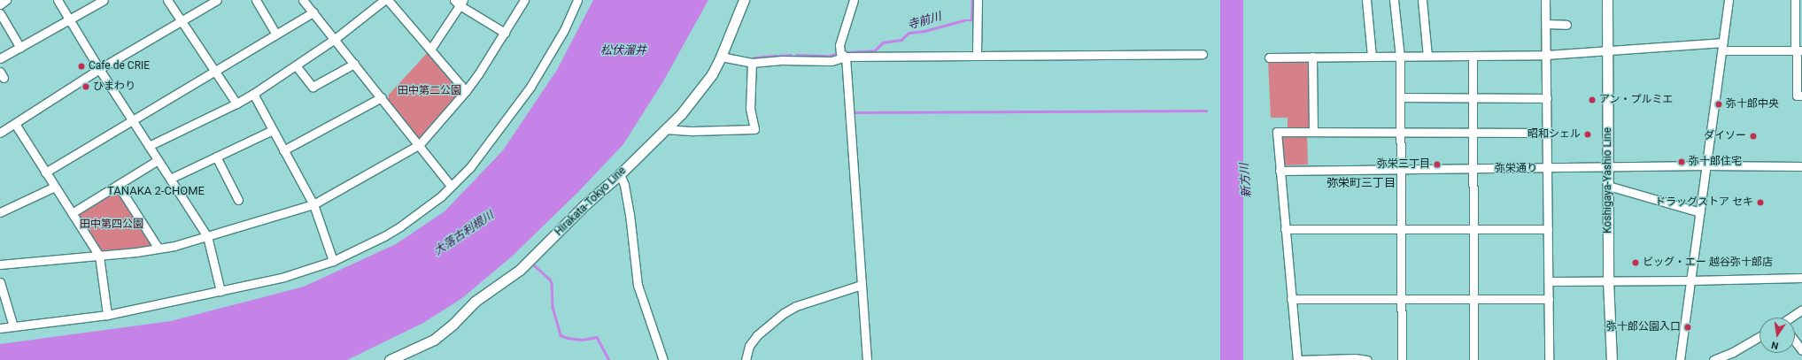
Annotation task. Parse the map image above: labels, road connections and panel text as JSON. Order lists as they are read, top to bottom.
{
  "streets": {
    "main road": ["Koshigaya-Yashio Line", "Hirakata-Tokyo Line"],
    "street": ["弥栄通り"]
  },
  "crossings": [
    ["弥栄通り", "Koshigaya-Yashio Line"]
  ],
  "districts": ["弥栄町三丁目", "TANAKA 2-CHOME"],
  "water": [
    "寺前川",
    "松伏溜井",
    "新方川",
    "大落古利根川"
  ],
  "parks": ["田中第二公園", "田中第四公園"],
  "places": [
    "Cafe de CRIE",
    "ひまわり",
    "アン・プルミエ",
    "弥十郎中央",
    "昭和シェル",
    "ダイソー",
    "弥十郎住宅",
    "弥栄三丁目",
    "ドラッグストア セキ",
    "ビッグ・エー 越谷弥十郎店",
    "弥十郎公園入口"
  ],
  "north": "bottom"
}
